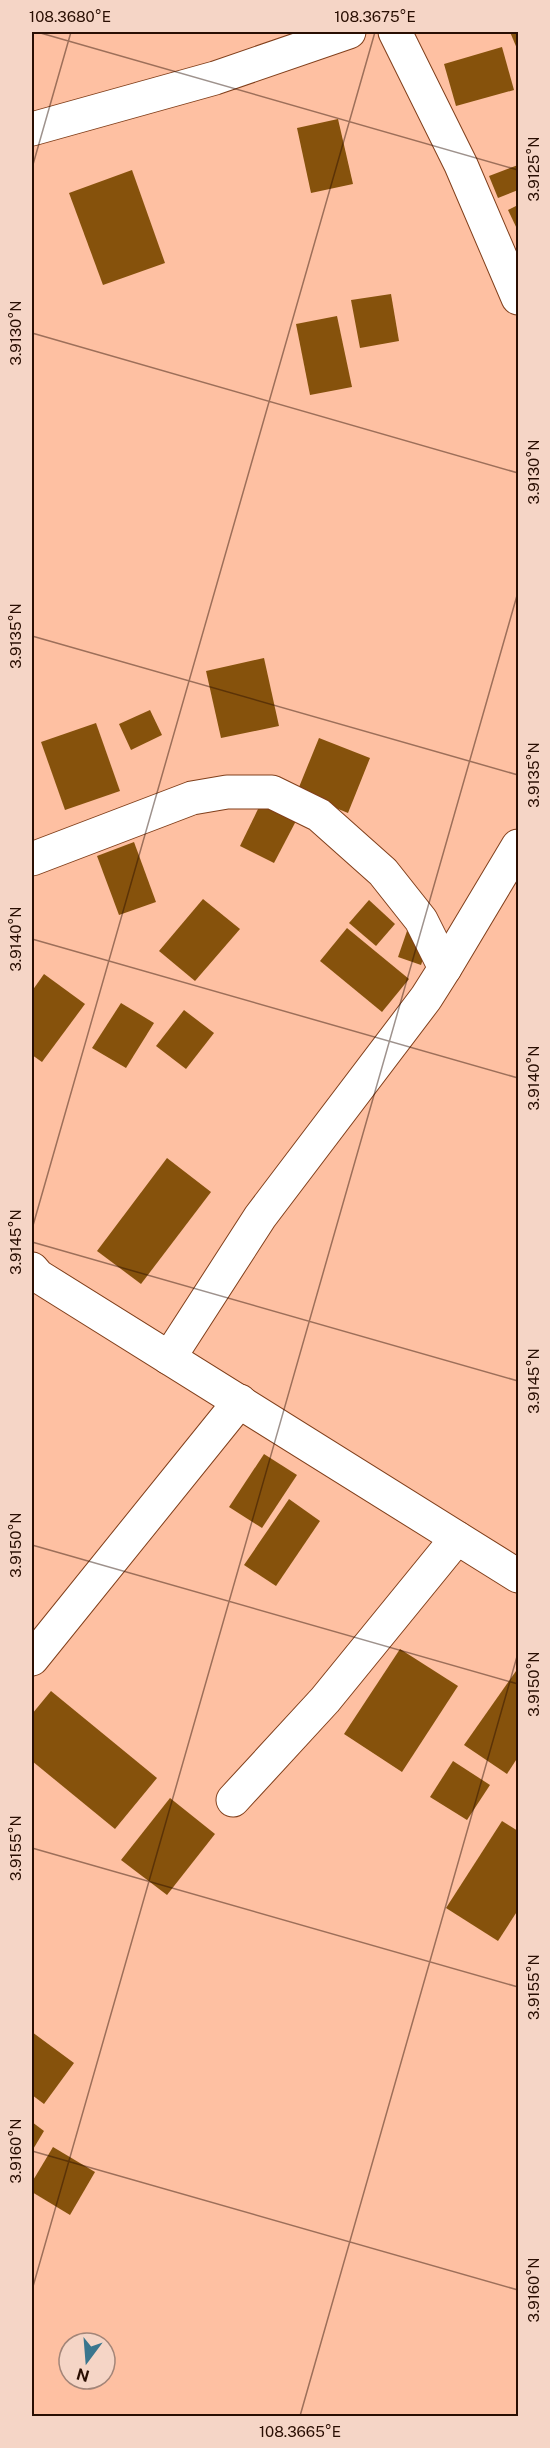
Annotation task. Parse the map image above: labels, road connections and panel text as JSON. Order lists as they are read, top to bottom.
{
  "north": "bottom",
  "coordinates": [
    "108.3680°E",
    "108.3675°E",
    "3.9125°N",
    "3.9130°N",
    "3.9135°N",
    "3.9140°N",
    "3.9145°N",
    "3.9150°N",
    "3.9155°N",
    "3.9160°N",
    "108.3665°E"
  ]
}
